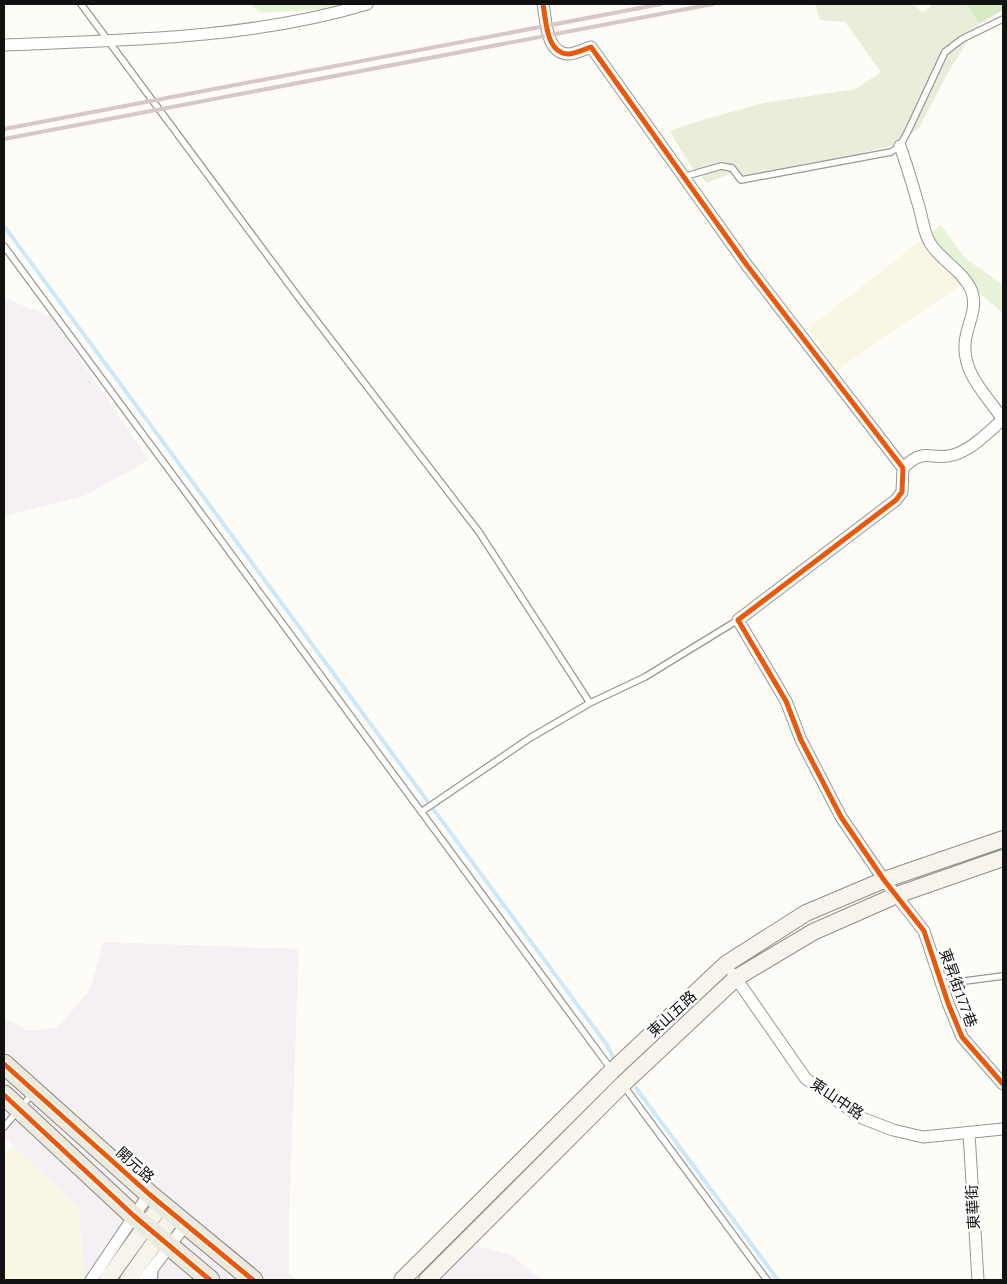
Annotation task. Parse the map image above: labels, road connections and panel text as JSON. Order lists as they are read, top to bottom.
{
  "streets": {
    "main road": ["開元路"],
    "street": [
      "東昇街177巷",
      "東山五路",
      "東山中路",
      "東華街"
    ]
  },
  "crossings": [
    ["東昇街177巷", "東山五路"],
    ["東山五路", "東山中路"],
    ["東山中路", "東華街"]
  ]
}
